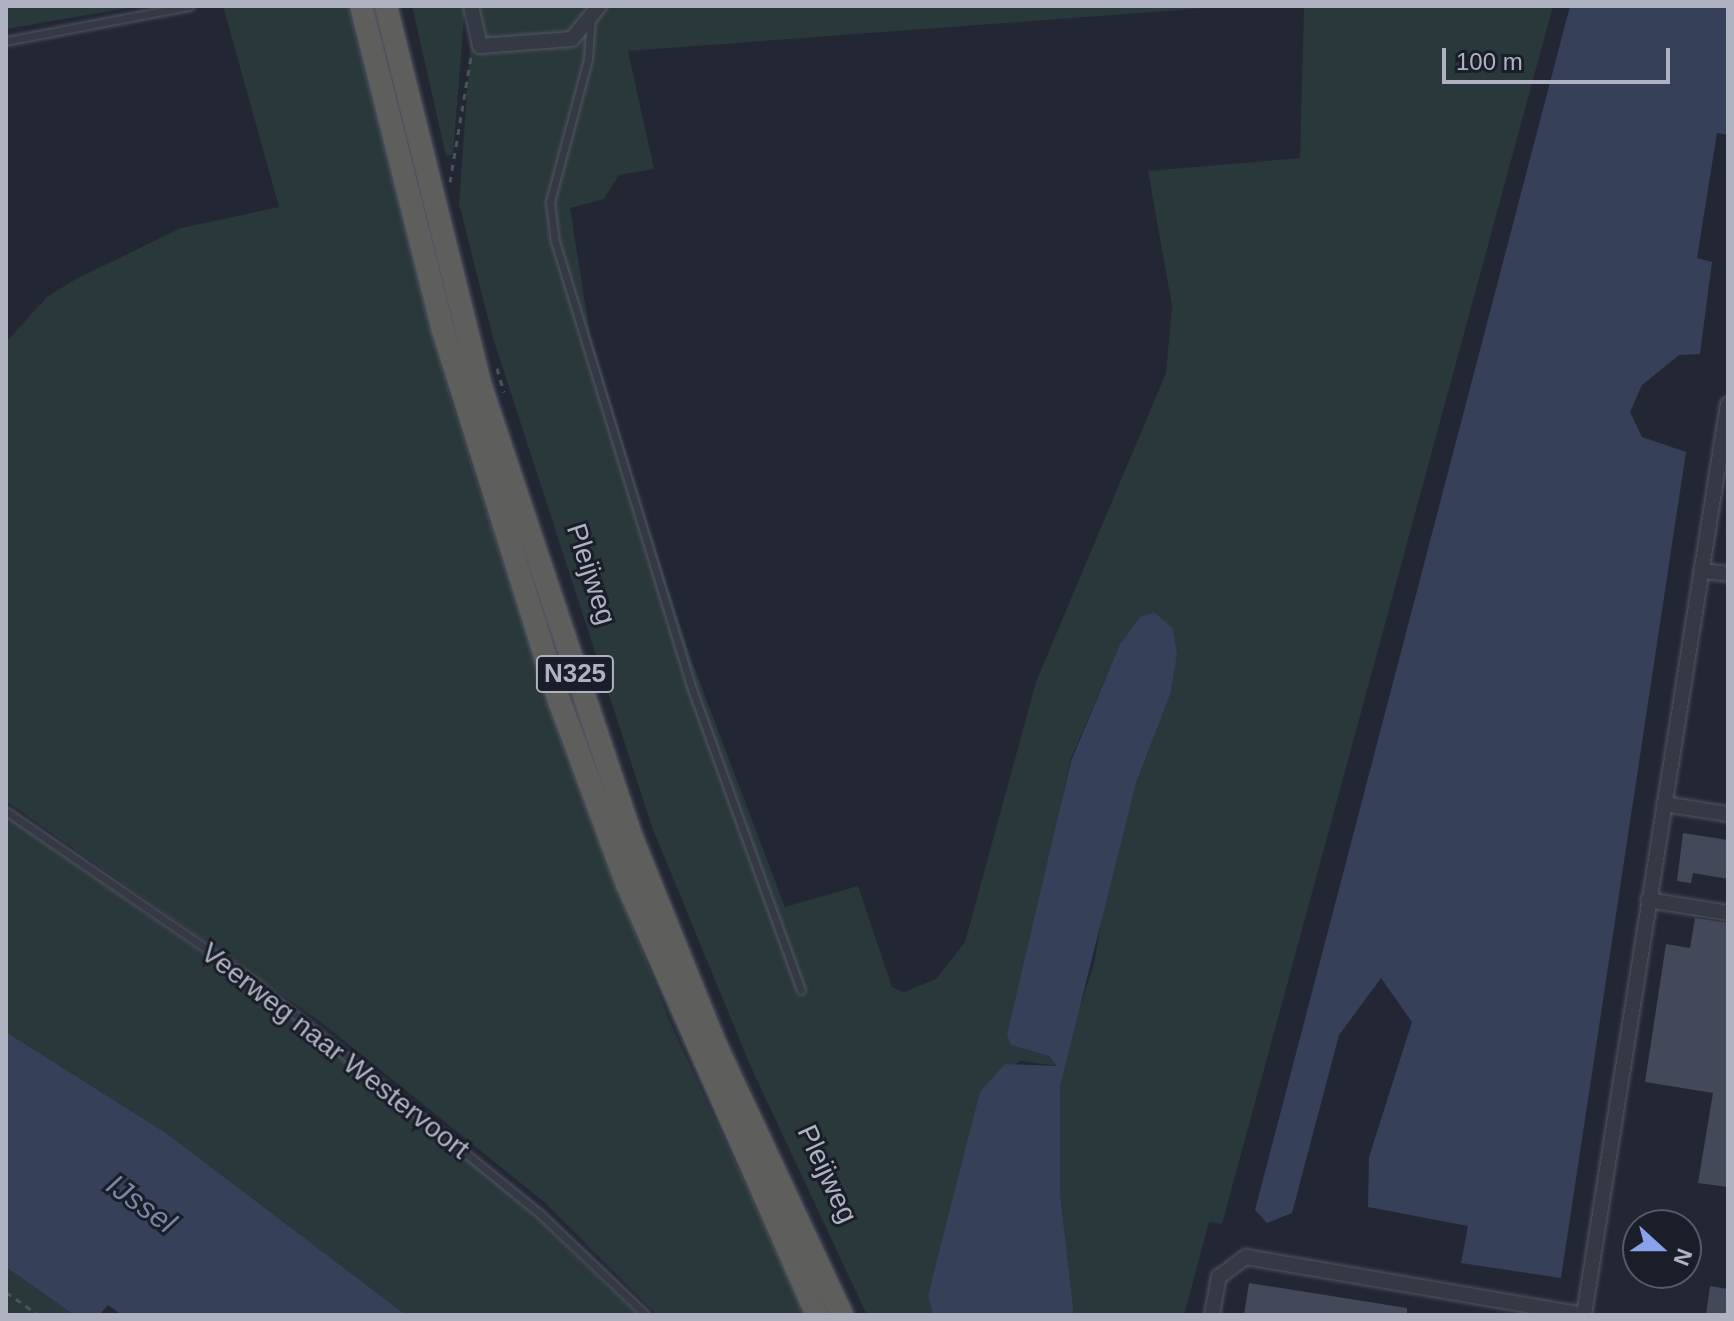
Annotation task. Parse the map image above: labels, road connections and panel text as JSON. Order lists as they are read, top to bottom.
{
  "streets": {
    "highway": ["Pleijweg", "N325"],
    "lane": ["Veerweg naar Westervoort"]
  },
  "water": ["IJssel"],
  "scale_bar": "100 m",
  "north": "right"
}
